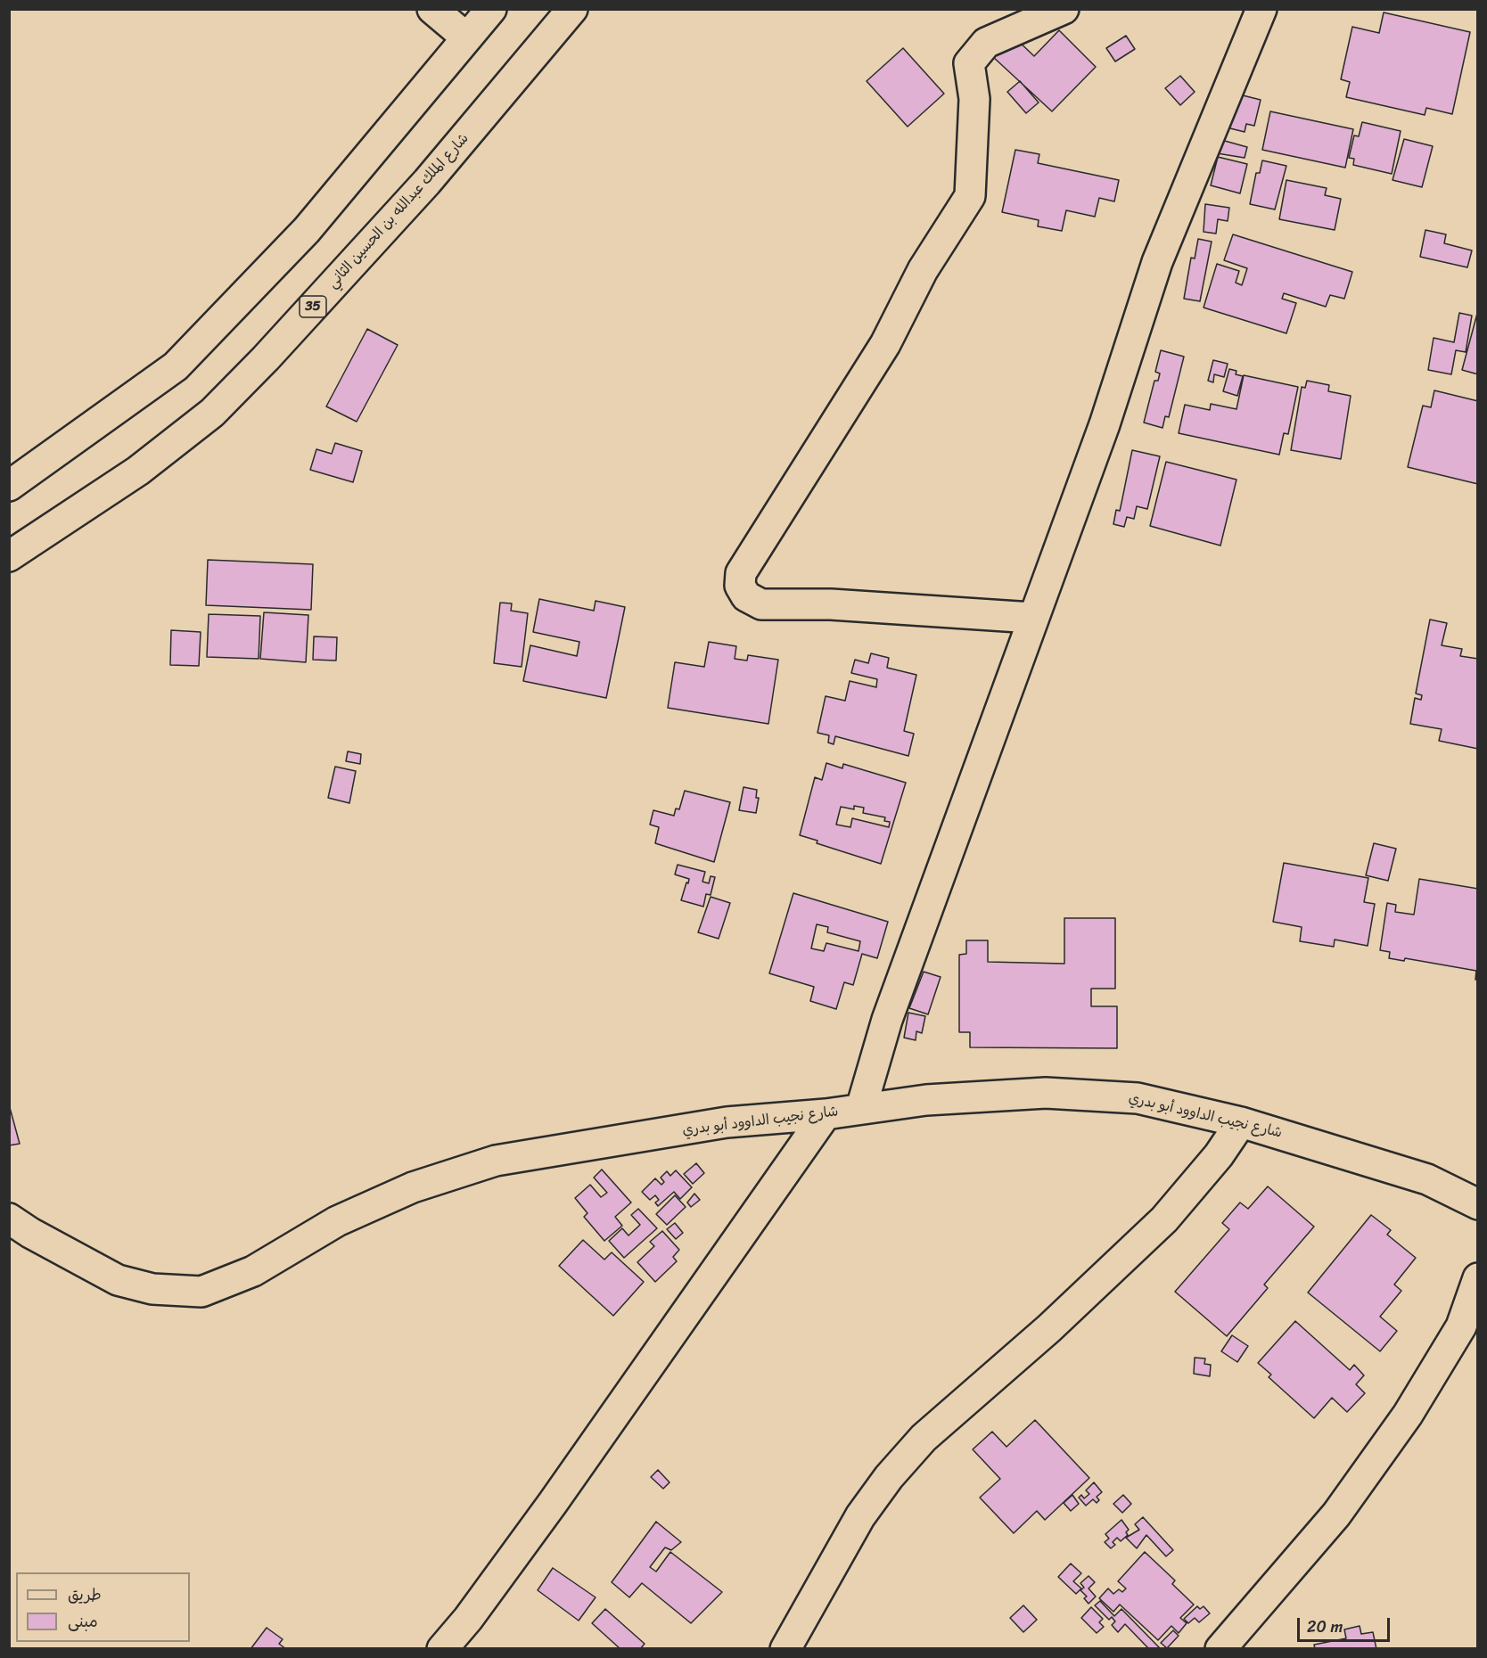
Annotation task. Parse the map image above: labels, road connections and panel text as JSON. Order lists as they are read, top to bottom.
{
  "streets": {
    "main road": ["شارع الملك عبدالله بن الحسين الثاني", "35", "شارع نجيب الداوود أبو بدري"]
  },
  "legend": ["طريق", "مبنى"],
  "scale_bar": "20 m"
}
